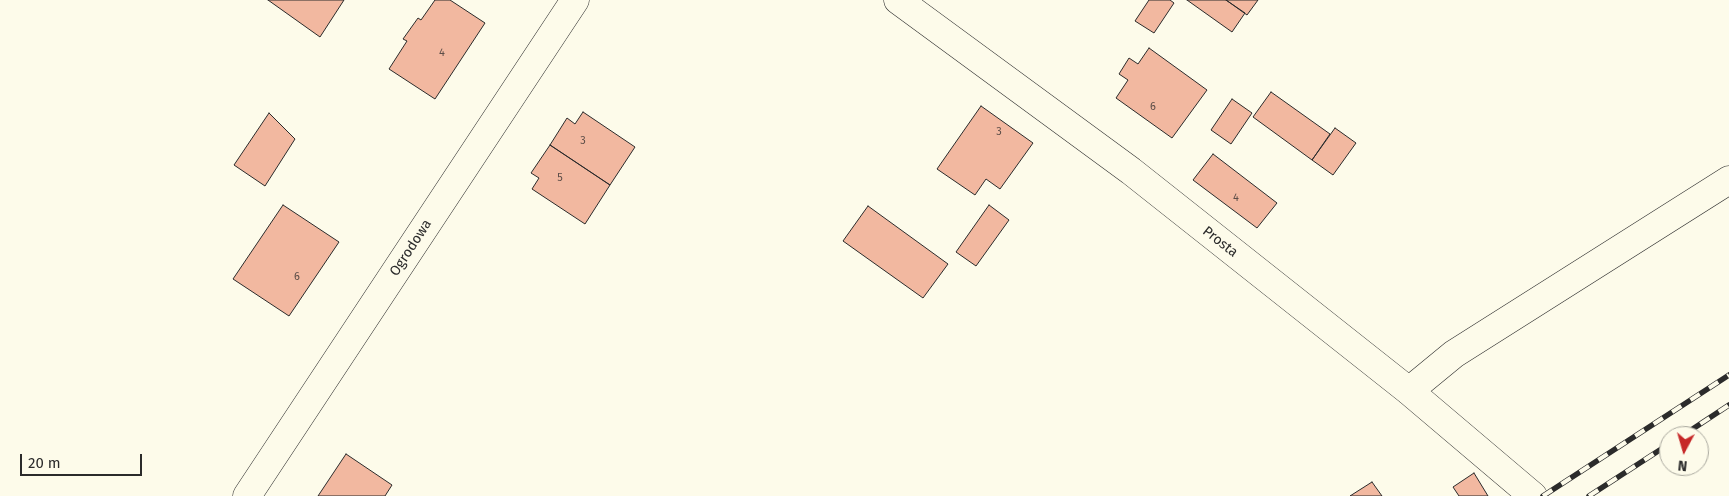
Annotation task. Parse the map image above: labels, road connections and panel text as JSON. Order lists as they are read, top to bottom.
{
  "streets": {
    "street": ["Prosta", "Ogrodowa"]
  },
  "house_numbers": [
    "4",
    "6",
    "3",
    "3",
    "5",
    "4",
    "6"
  ],
  "scale_bar": "20 m",
  "north": "bottom"
}
